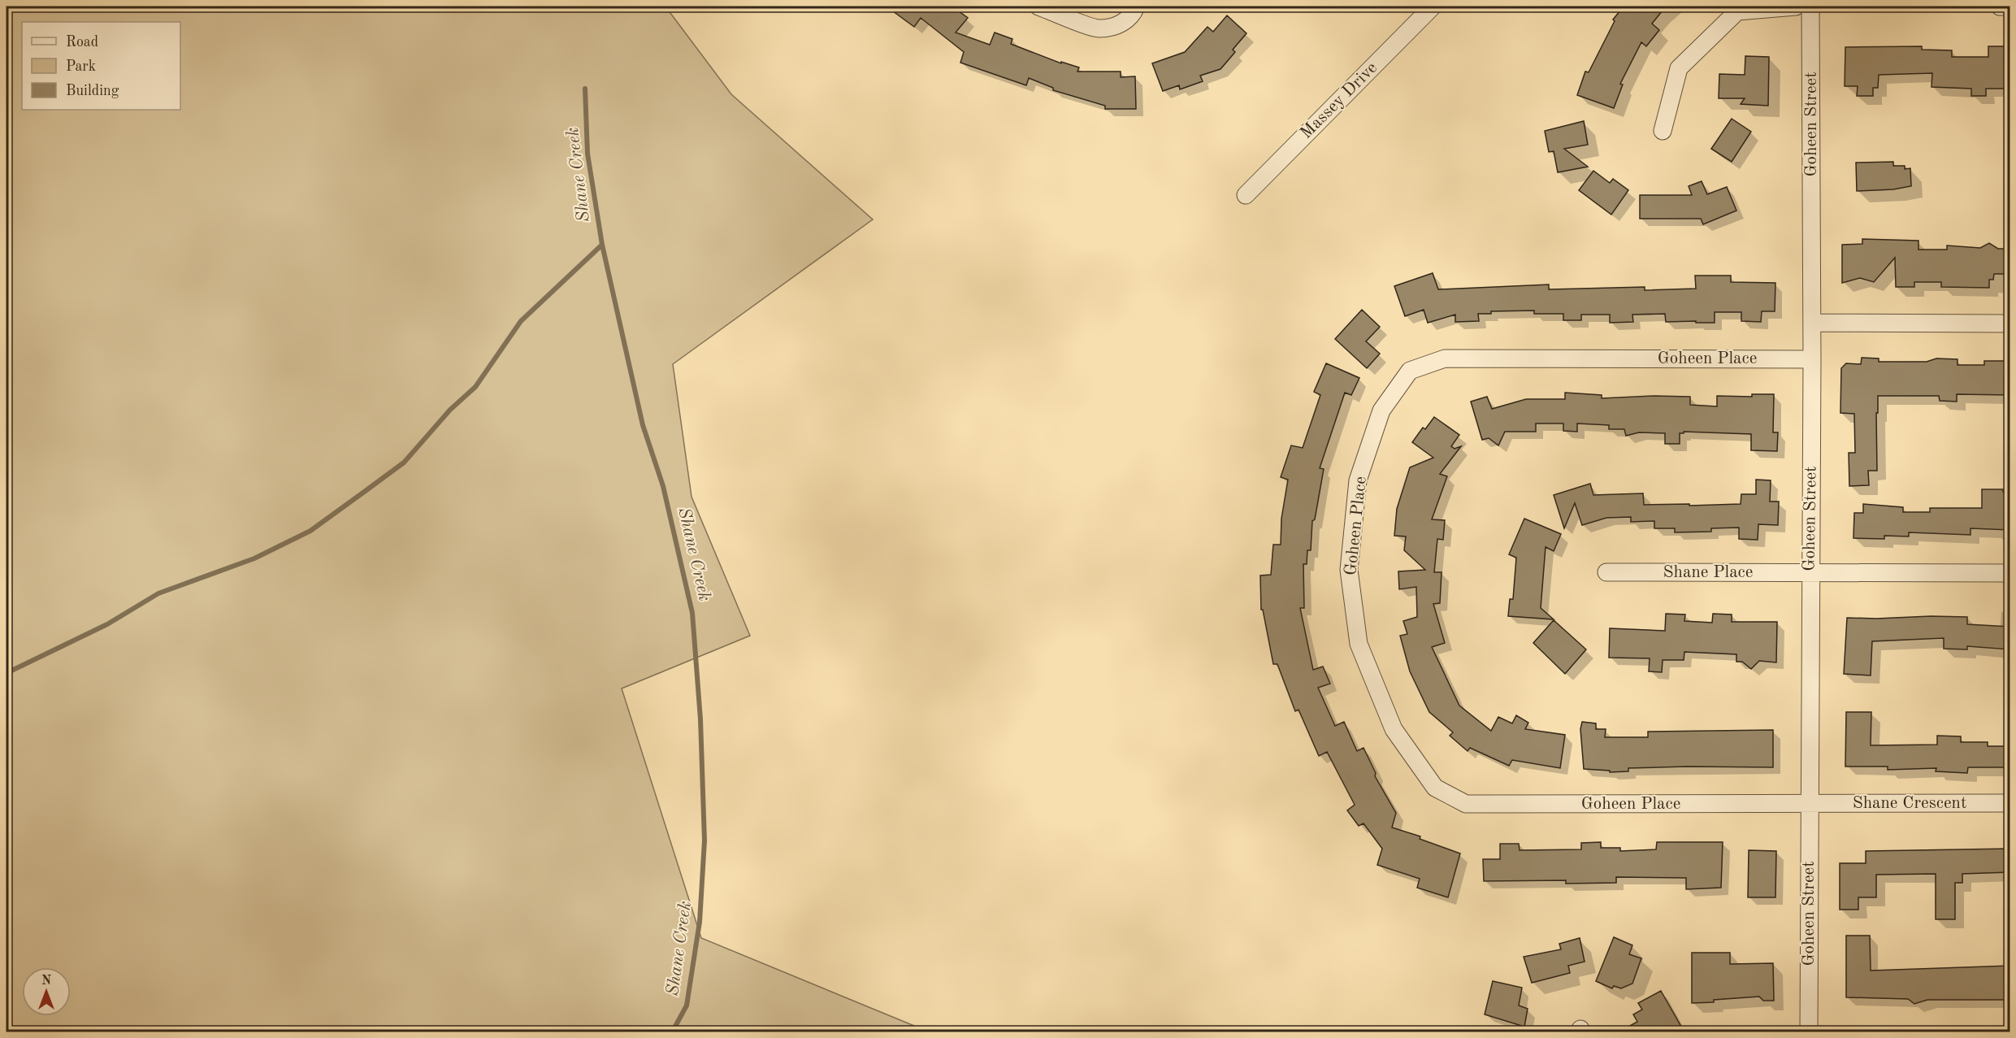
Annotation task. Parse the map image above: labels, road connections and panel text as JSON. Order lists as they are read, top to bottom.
{
  "streets": {
    "street": [
      "Massey Drive",
      "Goheen Street",
      "Goheen Place",
      "Shane Place",
      "Shane Crescent"
    ]
  },
  "crossings": [
    ["Goheen Street", "Goheen Place"],
    ["Goheen Street", "Shane Place"],
    ["Goheen Street", "Shane Crescent"],
    ["Goheen Place", "Shane Crescent"]
  ],
  "water": ["Shane Creek"],
  "legend": ["Road", "Park", "Building"],
  "north": "top"
}
